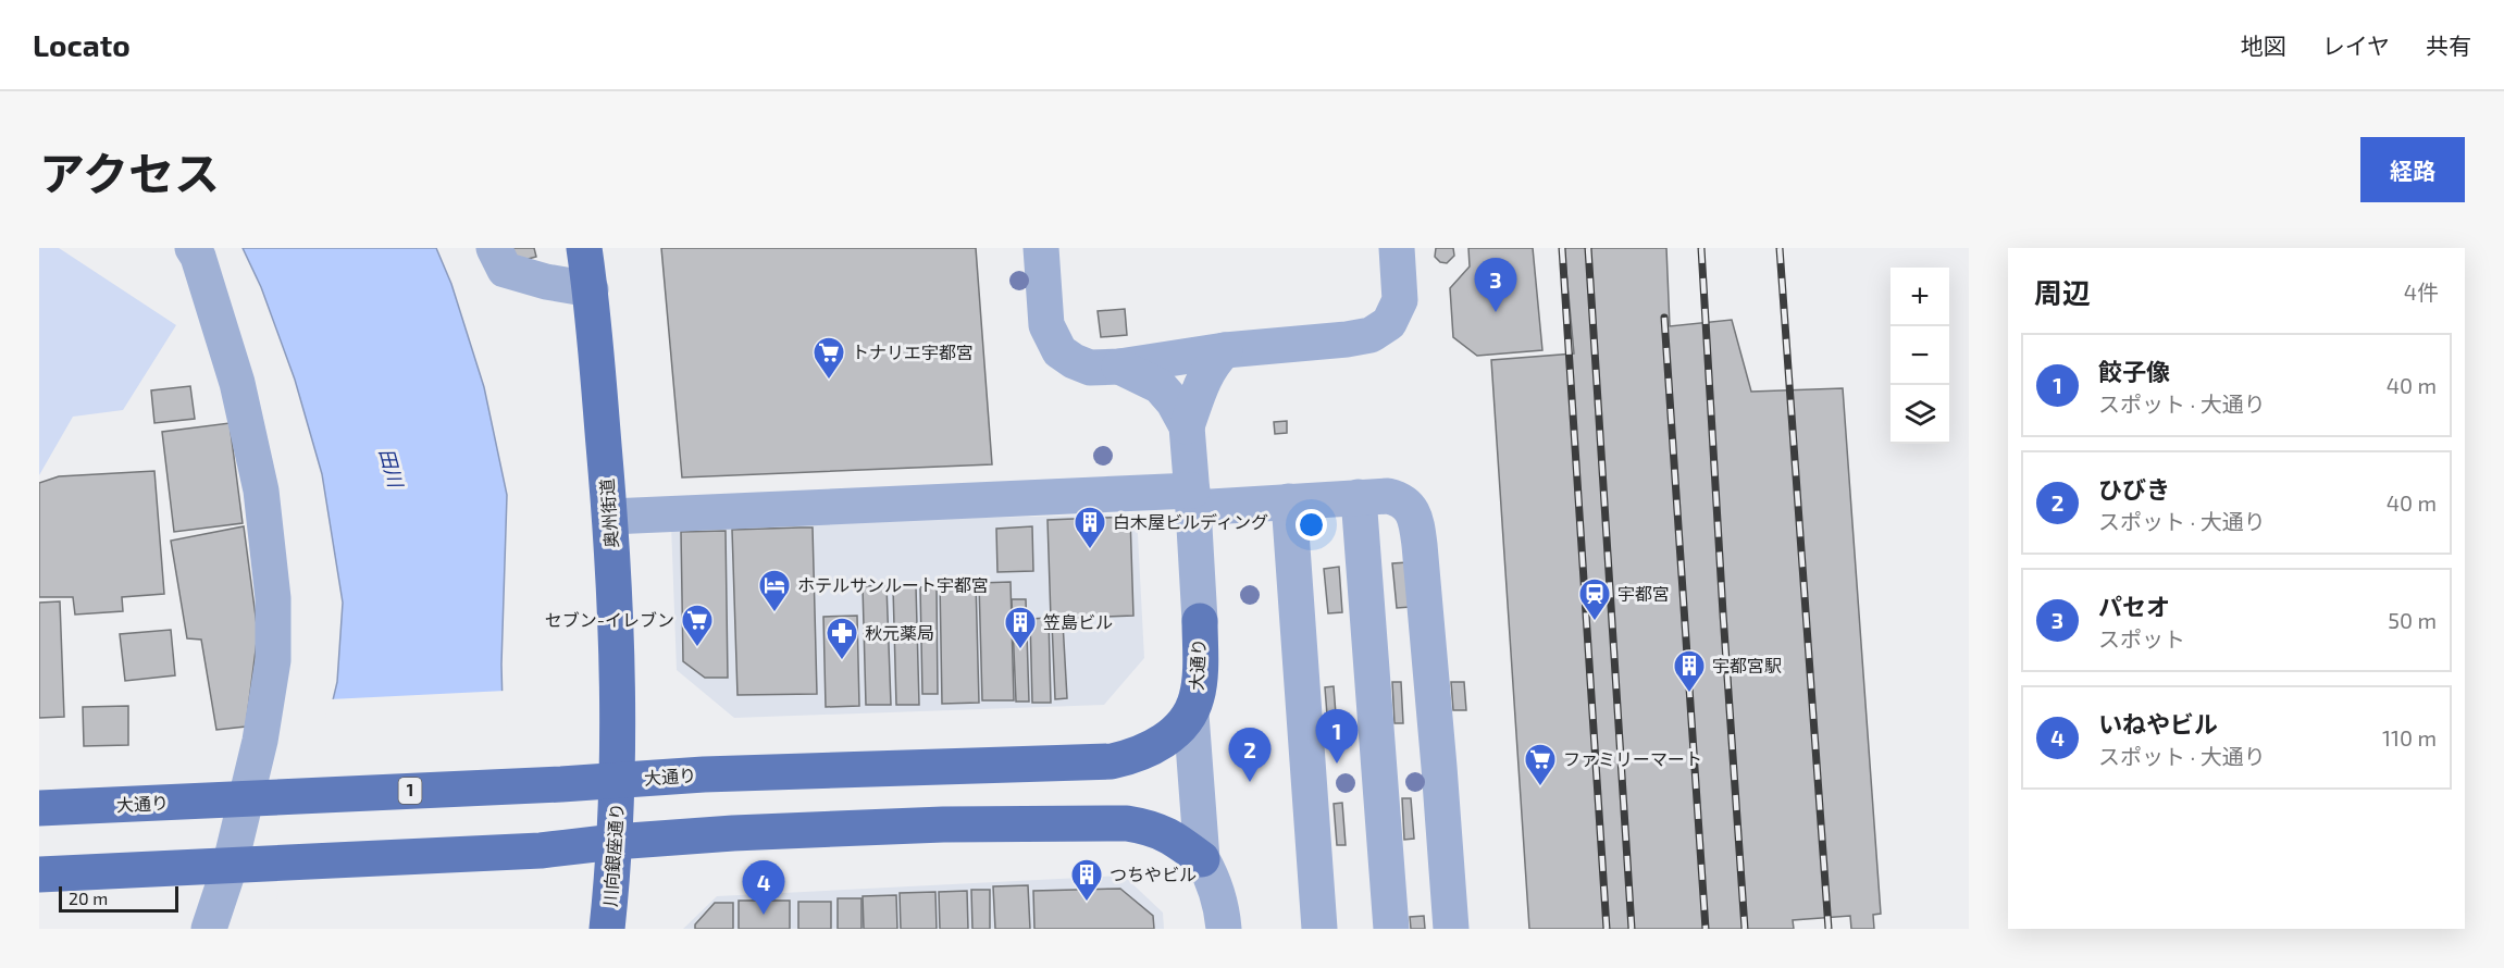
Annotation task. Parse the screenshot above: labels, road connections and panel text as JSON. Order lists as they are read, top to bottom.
{
  "streets": {
    "main road": [
      "奥州街道",
      "大通り",
      "1",
      "川向銀座通り"
    ]
  },
  "crossings": [
    ["奥州街道", "大通り"],
    ["奥州街道", "川向銀座通り"],
    ["大通り", "川向銀座通り"]
  ],
  "water": ["田川"],
  "places": {
    "supermarket": ["トナリエ宇都宮", "セブン-イレブン", "ファミリーマート"],
    "building": [
      "白木屋ビルディング",
      "笠島ビル",
      "宇都宮駅",
      "つちやビル"
    ],
    "hotel": ["ホテルサンルート宇都宮"],
    "station": ["宇都宮"],
    "pharmacy": ["秋元薬局"]
  },
  "scale_bar": "20 m",
  "page": {
    "header": "Locato",
    "nav": ["地図", "レイヤ", "共有"],
    "title": "アクセス",
    "buttons": "経路",
    "heading": ["周辺", "4件"],
    "pins": [
      "3",
      "1",
      "2",
      "4"
    ],
    "map_buttons": ["+", "−"],
    "list": [
      {
        "mark": "1",
        "name": "餃子像",
        "note": "スポット · 大通り",
        "value": "40 m"
      },
      {
        "mark": "2",
        "name": "ひびき",
        "note": "スポット · 大通り",
        "value": "40 m"
      },
      {
        "mark": "3",
        "name": "パセオ",
        "note": "スポット",
        "value": "50 m"
      },
      {
        "mark": "4",
        "name": "いねやビル",
        "note": "スポット · 大通り",
        "value": "110 m"
      }
    ],
    "scale": "20 m"
  }
}
